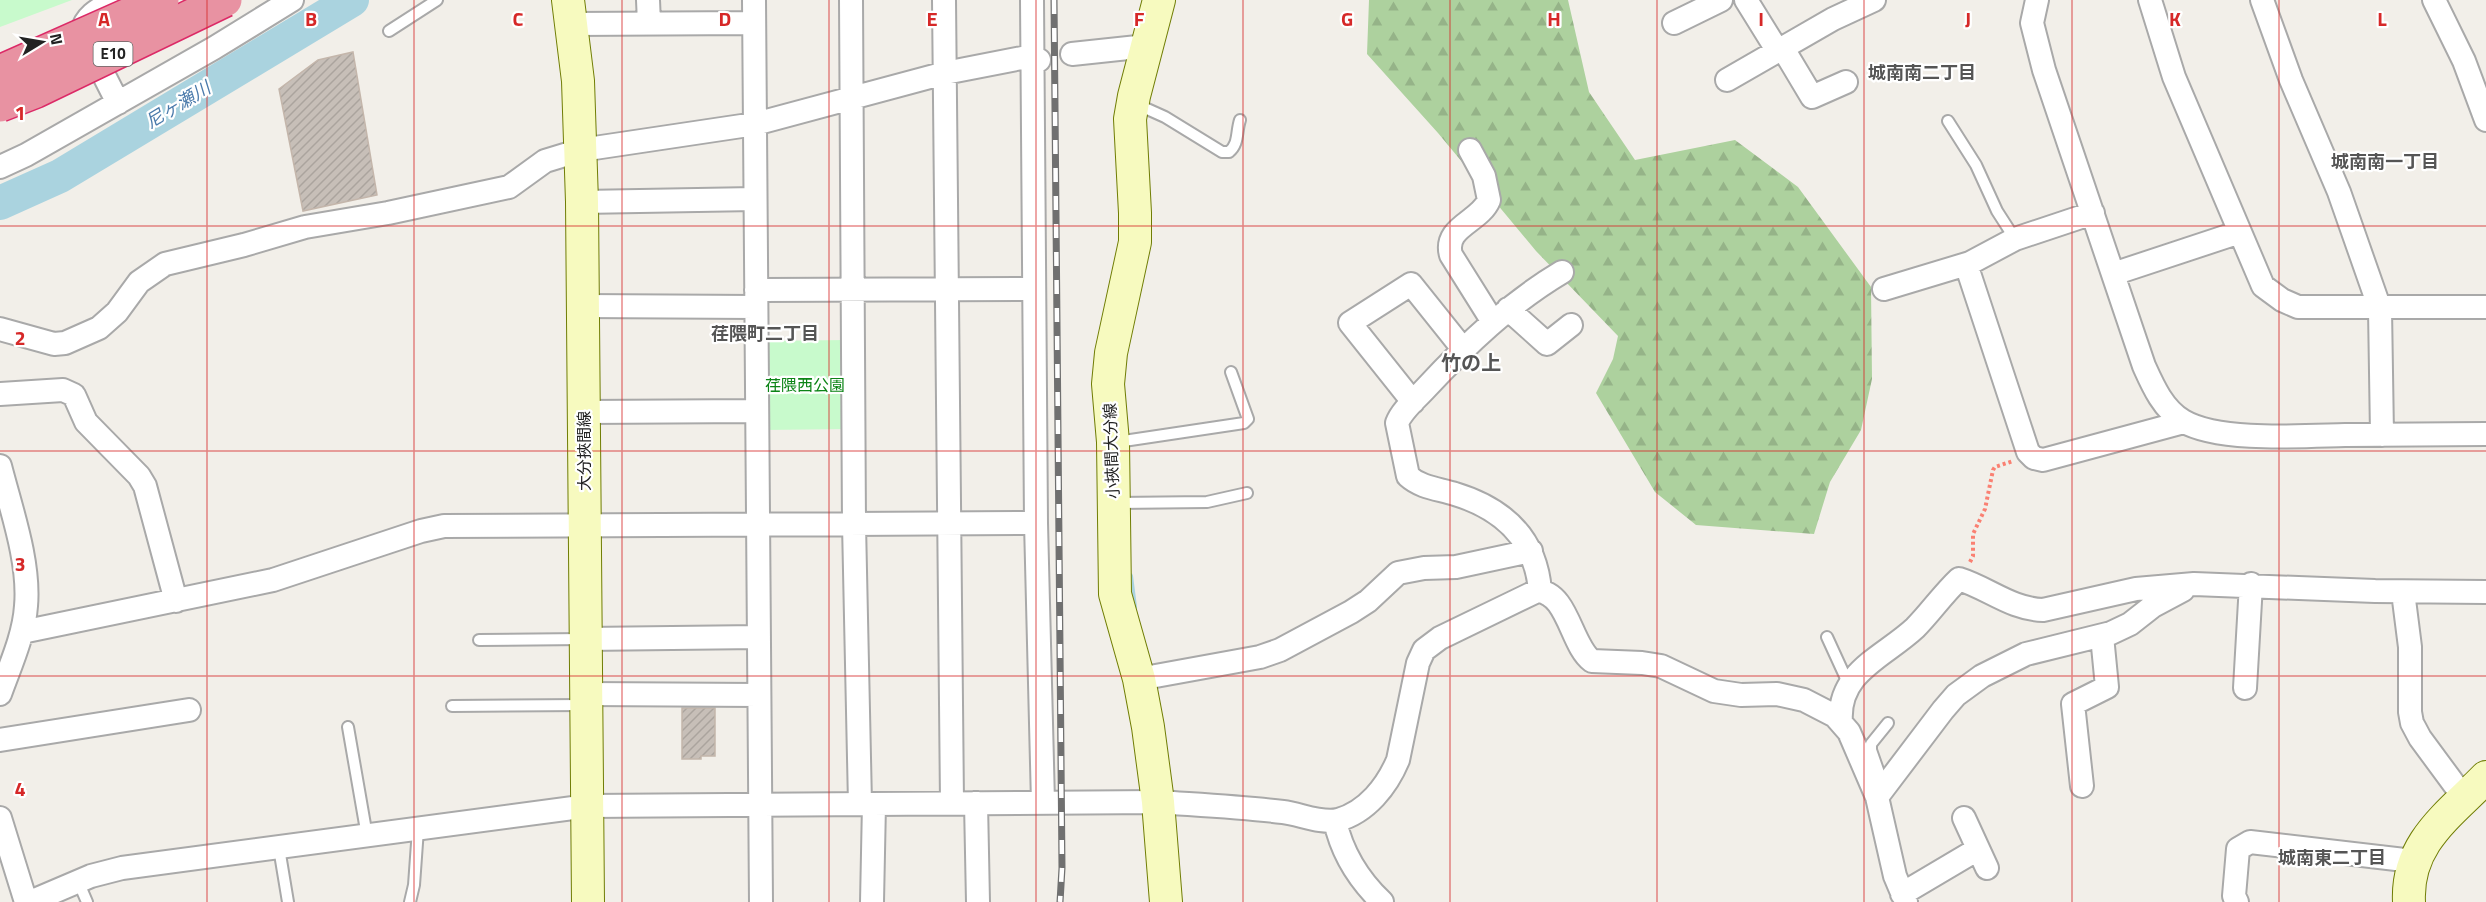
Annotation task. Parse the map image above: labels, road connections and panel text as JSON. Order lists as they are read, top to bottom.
{
  "streets": {
    "highway": ["E10"],
    "main road": ["大分挾間線", "小挾間大分線"]
  },
  "districts": [
    "城南南二丁目",
    "城南南一丁目",
    "荏隈町二丁目",
    "竹の上",
    "城南東二丁目"
  ],
  "water": ["尼ヶ瀬川"],
  "parks": ["荏隈西公園"],
  "north": "right",
  "grid": {
    "columns": [
      "A",
      "B",
      "C",
      "D",
      "E",
      "F",
      "G",
      "H",
      "I",
      "J",
      "K",
      "L"
    ],
    "rows": [
      "1",
      "2",
      "3",
      "4"
    ]
  }
}
